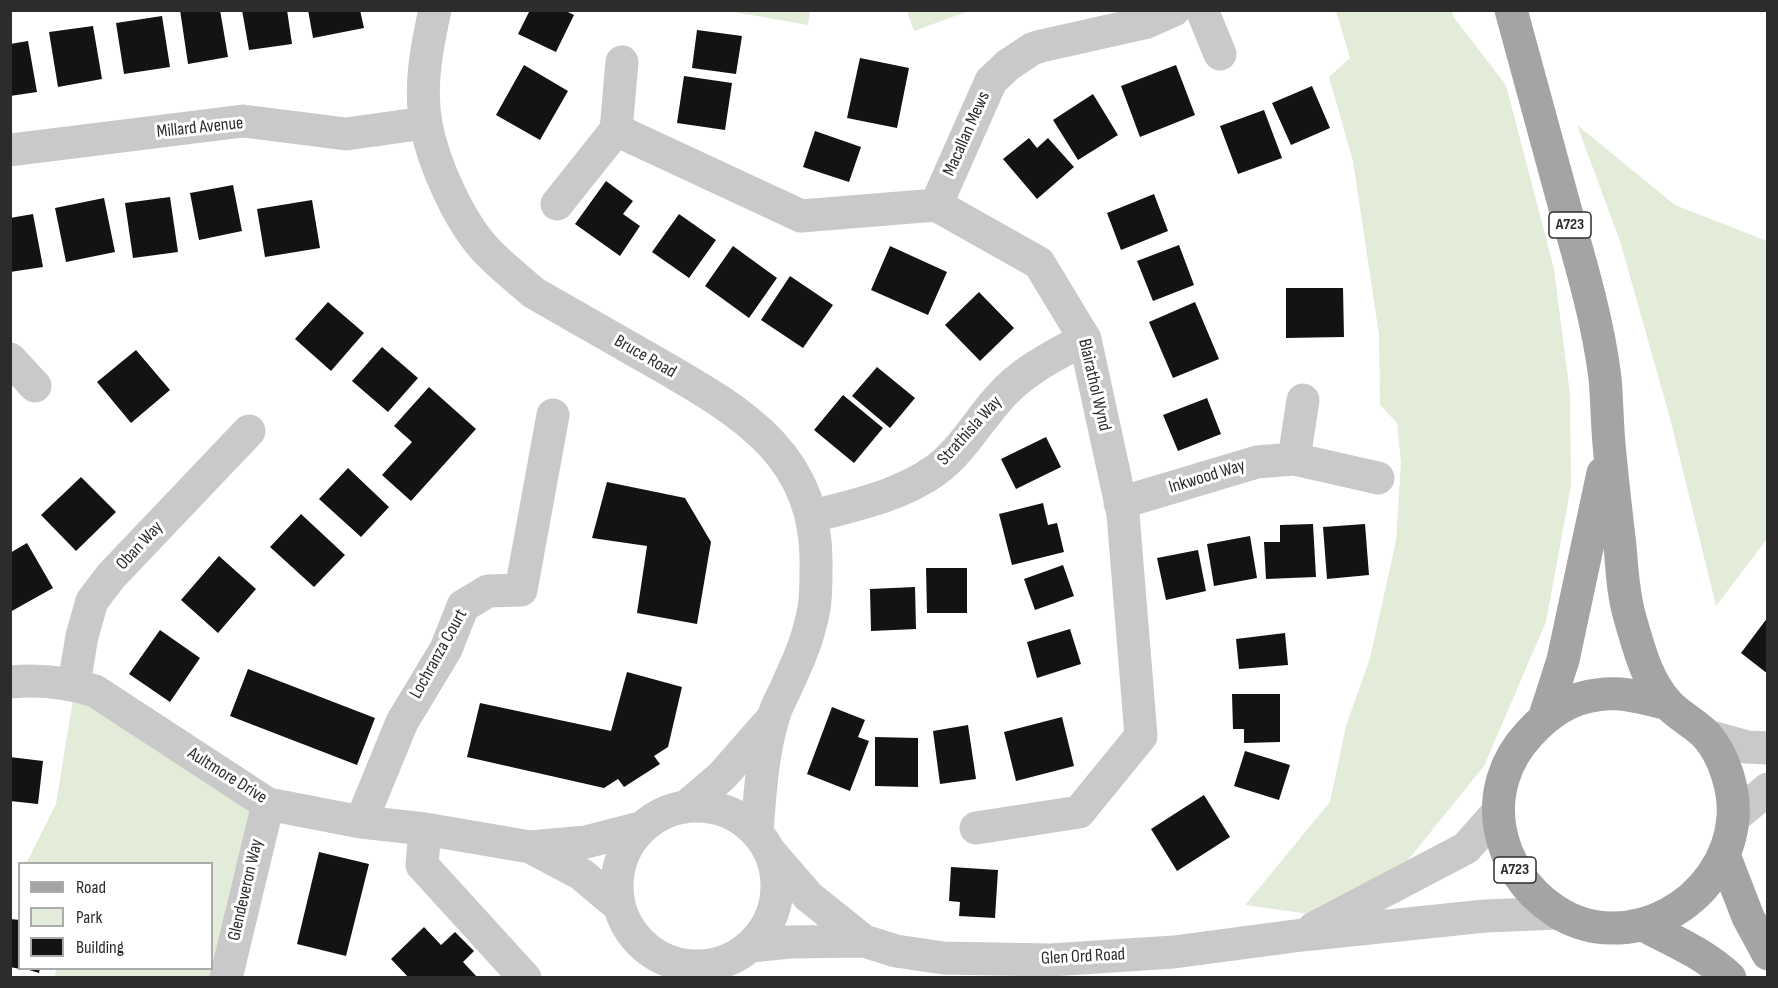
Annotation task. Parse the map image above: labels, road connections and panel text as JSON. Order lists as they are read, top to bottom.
{
  "streets": {
    "main road": ["A723"],
    "street": [
      "Millard Avenue",
      "Macallan Mews",
      "Bruce Road",
      "Blairathol Wynd",
      "Strathisla Way",
      "Inkwood Way",
      "Oban Way",
      "Lochranza Court",
      "Aultmore Drive",
      "Glendeveron Way",
      "Glen Ord Road"
    ]
  },
  "crossings": [
    ["Millard Avenue", "Bruce Road"],
    ["Macallan Mews", "Blairathol Wynd"],
    ["A723", "Glen Ord Road"],
    ["Bruce Road", "Strathisla Way"],
    ["Bruce Road", "Aultmore Drive"],
    ["Bruce Road", "Glen Ord Road"],
    ["Blairathol Wynd", "Strathisla Way"],
    ["Blairathol Wynd", "Inkwood Way"],
    ["Oban Way", "Aultmore Drive"],
    ["Lochranza Court", "Aultmore Drive"],
    ["Aultmore Drive", "Glendeveron Way"],
    ["Aultmore Drive", "Glen Ord Road"]
  ],
  "legend": ["Road", "Park", "Building"]
}
